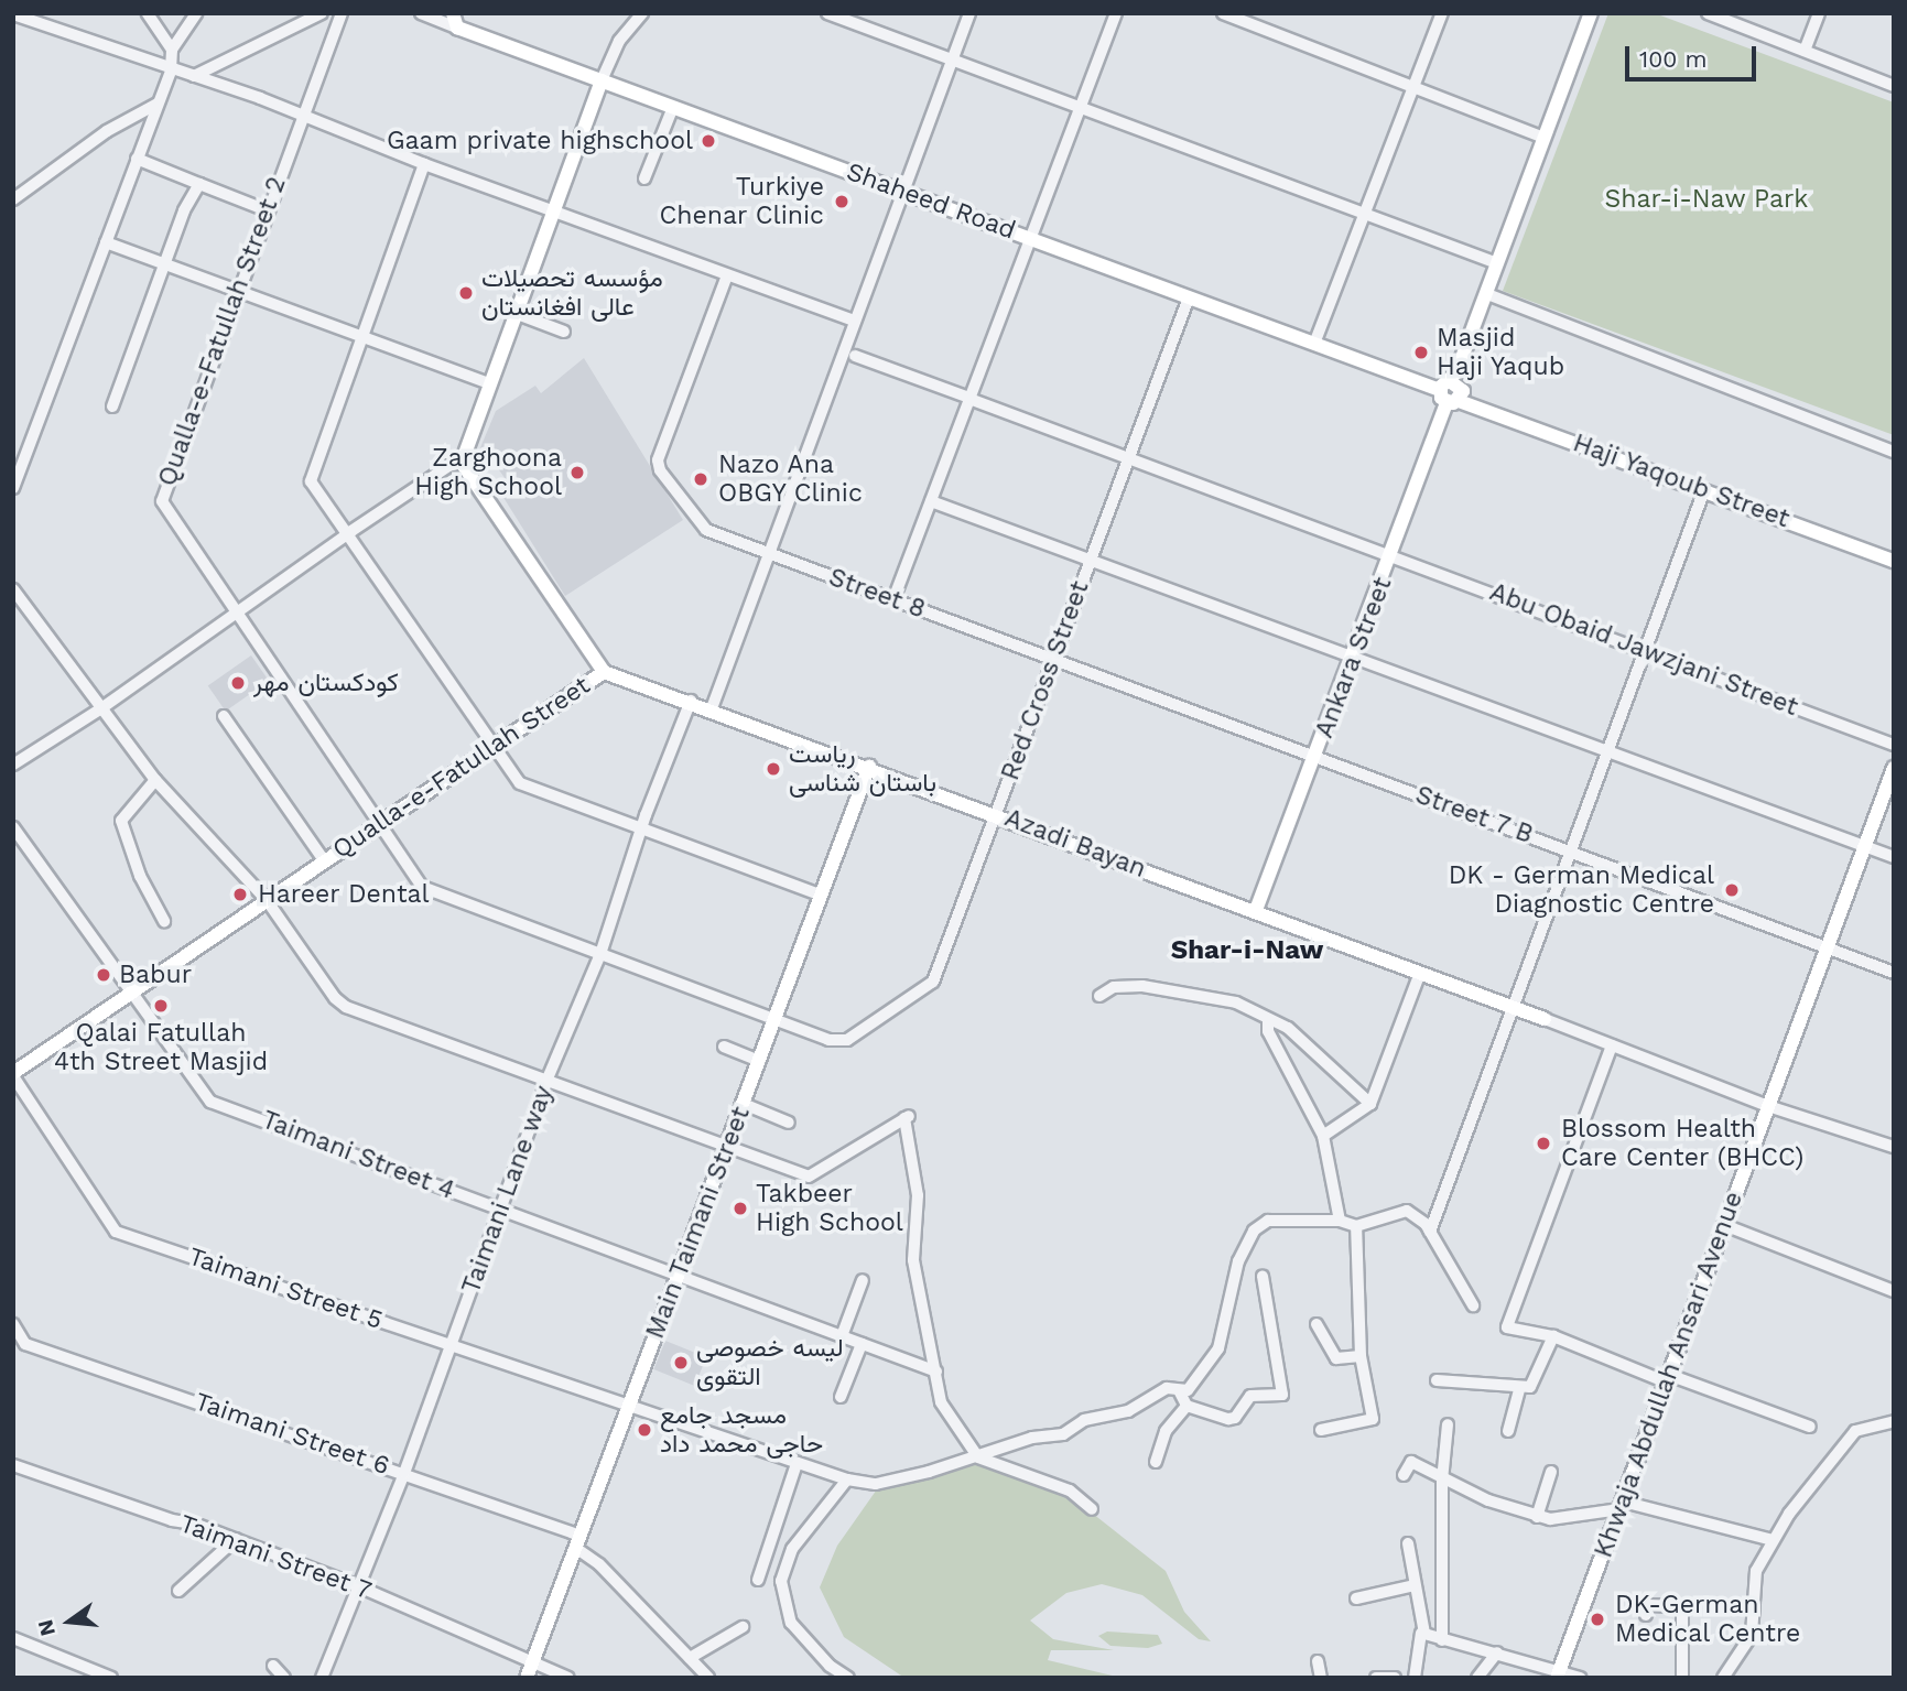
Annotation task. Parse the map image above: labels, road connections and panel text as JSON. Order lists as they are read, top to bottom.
{
  "streets": {
    "main road": [
      "Shaheed Road",
      "Haji Yaqoub Street",
      "Ankara Street",
      "Qualla-e-Fatullah Street",
      "Azadi Bayan",
      "Main Taimani Street",
      "Khwaja Abdullah Ansari Avenue"
    ],
    "street": [
      "Qualla-e-Fatullah Street 2",
      "Street 8",
      "Abu Obaid Jawzjani Street",
      "Red Cross Street",
      "Street 7 B",
      "Taimani Street 4",
      "Taimani Lane way",
      "Taimani Street 5",
      "Taimani Street 6",
      "Taimani Street 7"
    ]
  },
  "crossings": [
    ["Shaheed Road", "Haji Yaqoub Street"],
    ["Shaheed Road", "Ankara Street"],
    ["Shaheed Road", "Red Cross Street"],
    ["Qualla-e-Fatullah Street 2", "Red Cross Street"],
    ["Qualla-e-Fatullah Street 2", "Qualla-e-Fatullah Street"],
    ["Qualla-e-Fatullah Street 2", "Taimani Lane way"],
    ["Haji Yaqoub Street", "Ankara Street"],
    ["Street 8", "Ankara Street"],
    ["Street 8", "Red Cross Street"],
    ["Street 8", "Street 7 B"],
    ["Abu Obaid Jawzjani Street", "Ankara Street"],
    ["Abu Obaid Jawzjani Street", "Red Cross Street"],
    ["Ankara Street", "Street 7 B"],
    ["Ankara Street", "Azadi Bayan"],
    ["Red Cross Street", "Azadi Bayan"],
    ["Red Cross Street", "Taimani Lane way"],
    ["Red Cross Street", "Main Taimani Street"],
    ["Qualla-e-Fatullah Street", "Azadi Bayan"],
    ["Qualla-e-Fatullah Street", "Taimani Street 4"],
    ["Qualla-e-Fatullah Street", "Taimani Street 5"],
    ["Street 7 B", "Khwaja Abdullah Ansari Avenue"],
    ["Azadi Bayan", "Taimani Lane way"],
    ["Azadi Bayan", "Main Taimani Street"],
    ["Taimani Street 4", "Taimani Lane way"],
    ["Taimani Street 4", "Main Taimani Street"],
    ["Taimani Lane way", "Taimani Street 5"],
    ["Taimani Lane way", "Taimani Street 6"],
    ["Taimani Lane way", "Taimani Street 7"],
    ["Main Taimani Street", "Taimani Street 5"],
    ["Main Taimani Street", "Taimani Street 6"],
    ["Main Taimani Street", "Taimani Street 7"]
  ],
  "districts": ["Shar-i-Naw"],
  "parks": ["Shar-i-Naw Park"],
  "places": [
    "Gaam private highschool",
    "Turkiye Chenar Clinic",
    "مؤسسه تحصیلات عالی افغانستان",
    "Masjid Haji Yaqub",
    "Zarghoona High School",
    "Nazo Ana OBGY Clinic",
    "کودکستان مهر",
    "ریاست باستان شناسی",
    "DK - German Medical Diagnostic Centre",
    "Hareer Dental",
    "Babur",
    "Qalai Fatullah 4th Street Masjid",
    "Blossom Health Care Center (BHCC)",
    "Takbeer High School",
    "لیسه خصوصی التقوی",
    "مسجد جامع حاجی محمد داد",
    "DK-German Medical Centre"
  ],
  "scale_bar": "100 m",
  "north": "left"
}
